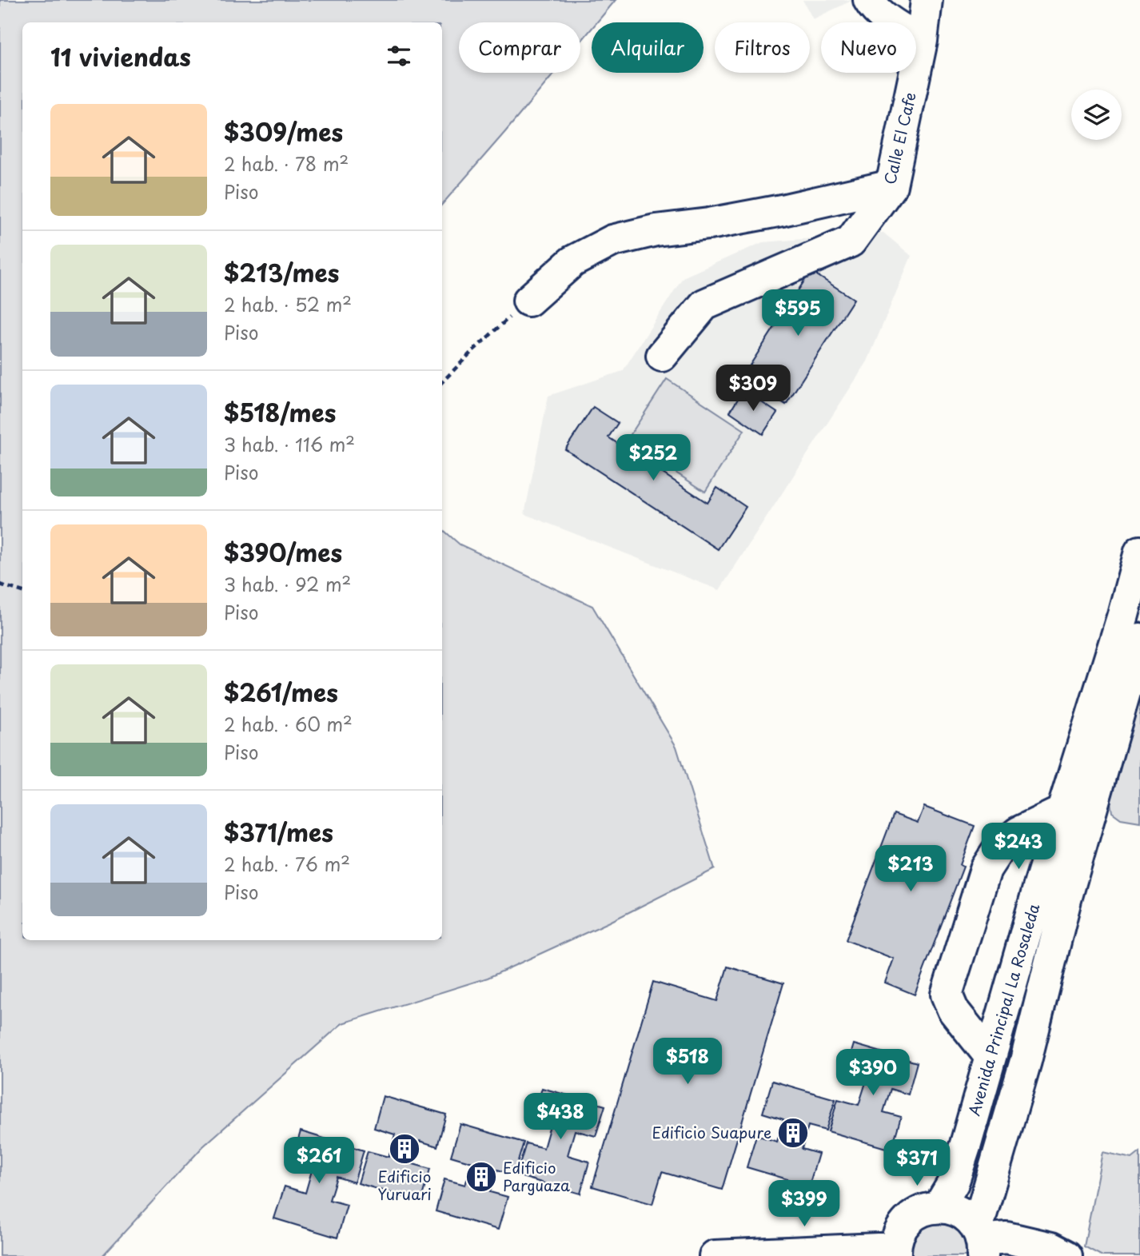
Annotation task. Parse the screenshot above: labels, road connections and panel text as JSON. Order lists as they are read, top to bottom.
{
  "streets": {
    "street": ["Calle El Cafe", "Avenida Principal La Rosaleda"]
  },
  "places": {
    "building": ["Edificio Suapure", "Edificio Yuruari", "Edificio Parguaza"]
  },
  "page": {
    "chip": [
      "Comprar",
      "Alquilar",
      "Filtros",
      "Nuevo"
    ],
    "heading": "11 viviendas",
    "list": [
      {
        "name": "$309/mes",
        "note": "2 hab. · 78 m² · Piso"
      },
      {
        "name": "$213/mes",
        "note": "2 hab. · 52 m² · Piso"
      },
      {
        "name": "$518/mes",
        "note": "3 hab. · 116 m² · Piso"
      },
      {
        "name": "$390/mes",
        "note": "3 hab. · 92 m² · Piso"
      },
      {
        "name": "$261/mes",
        "note": "2 hab. · 60 m² · Piso"
      },
      {
        "name": "$371/mes",
        "note": "2 hab. · 76 m² · Piso"
      }
    ],
    "price": [
      "$595",
      "$309",
      "$252",
      "$243",
      "$213",
      "$518",
      "$390",
      "$438",
      "$261",
      "$371",
      "$399"
    ]
  }
}
